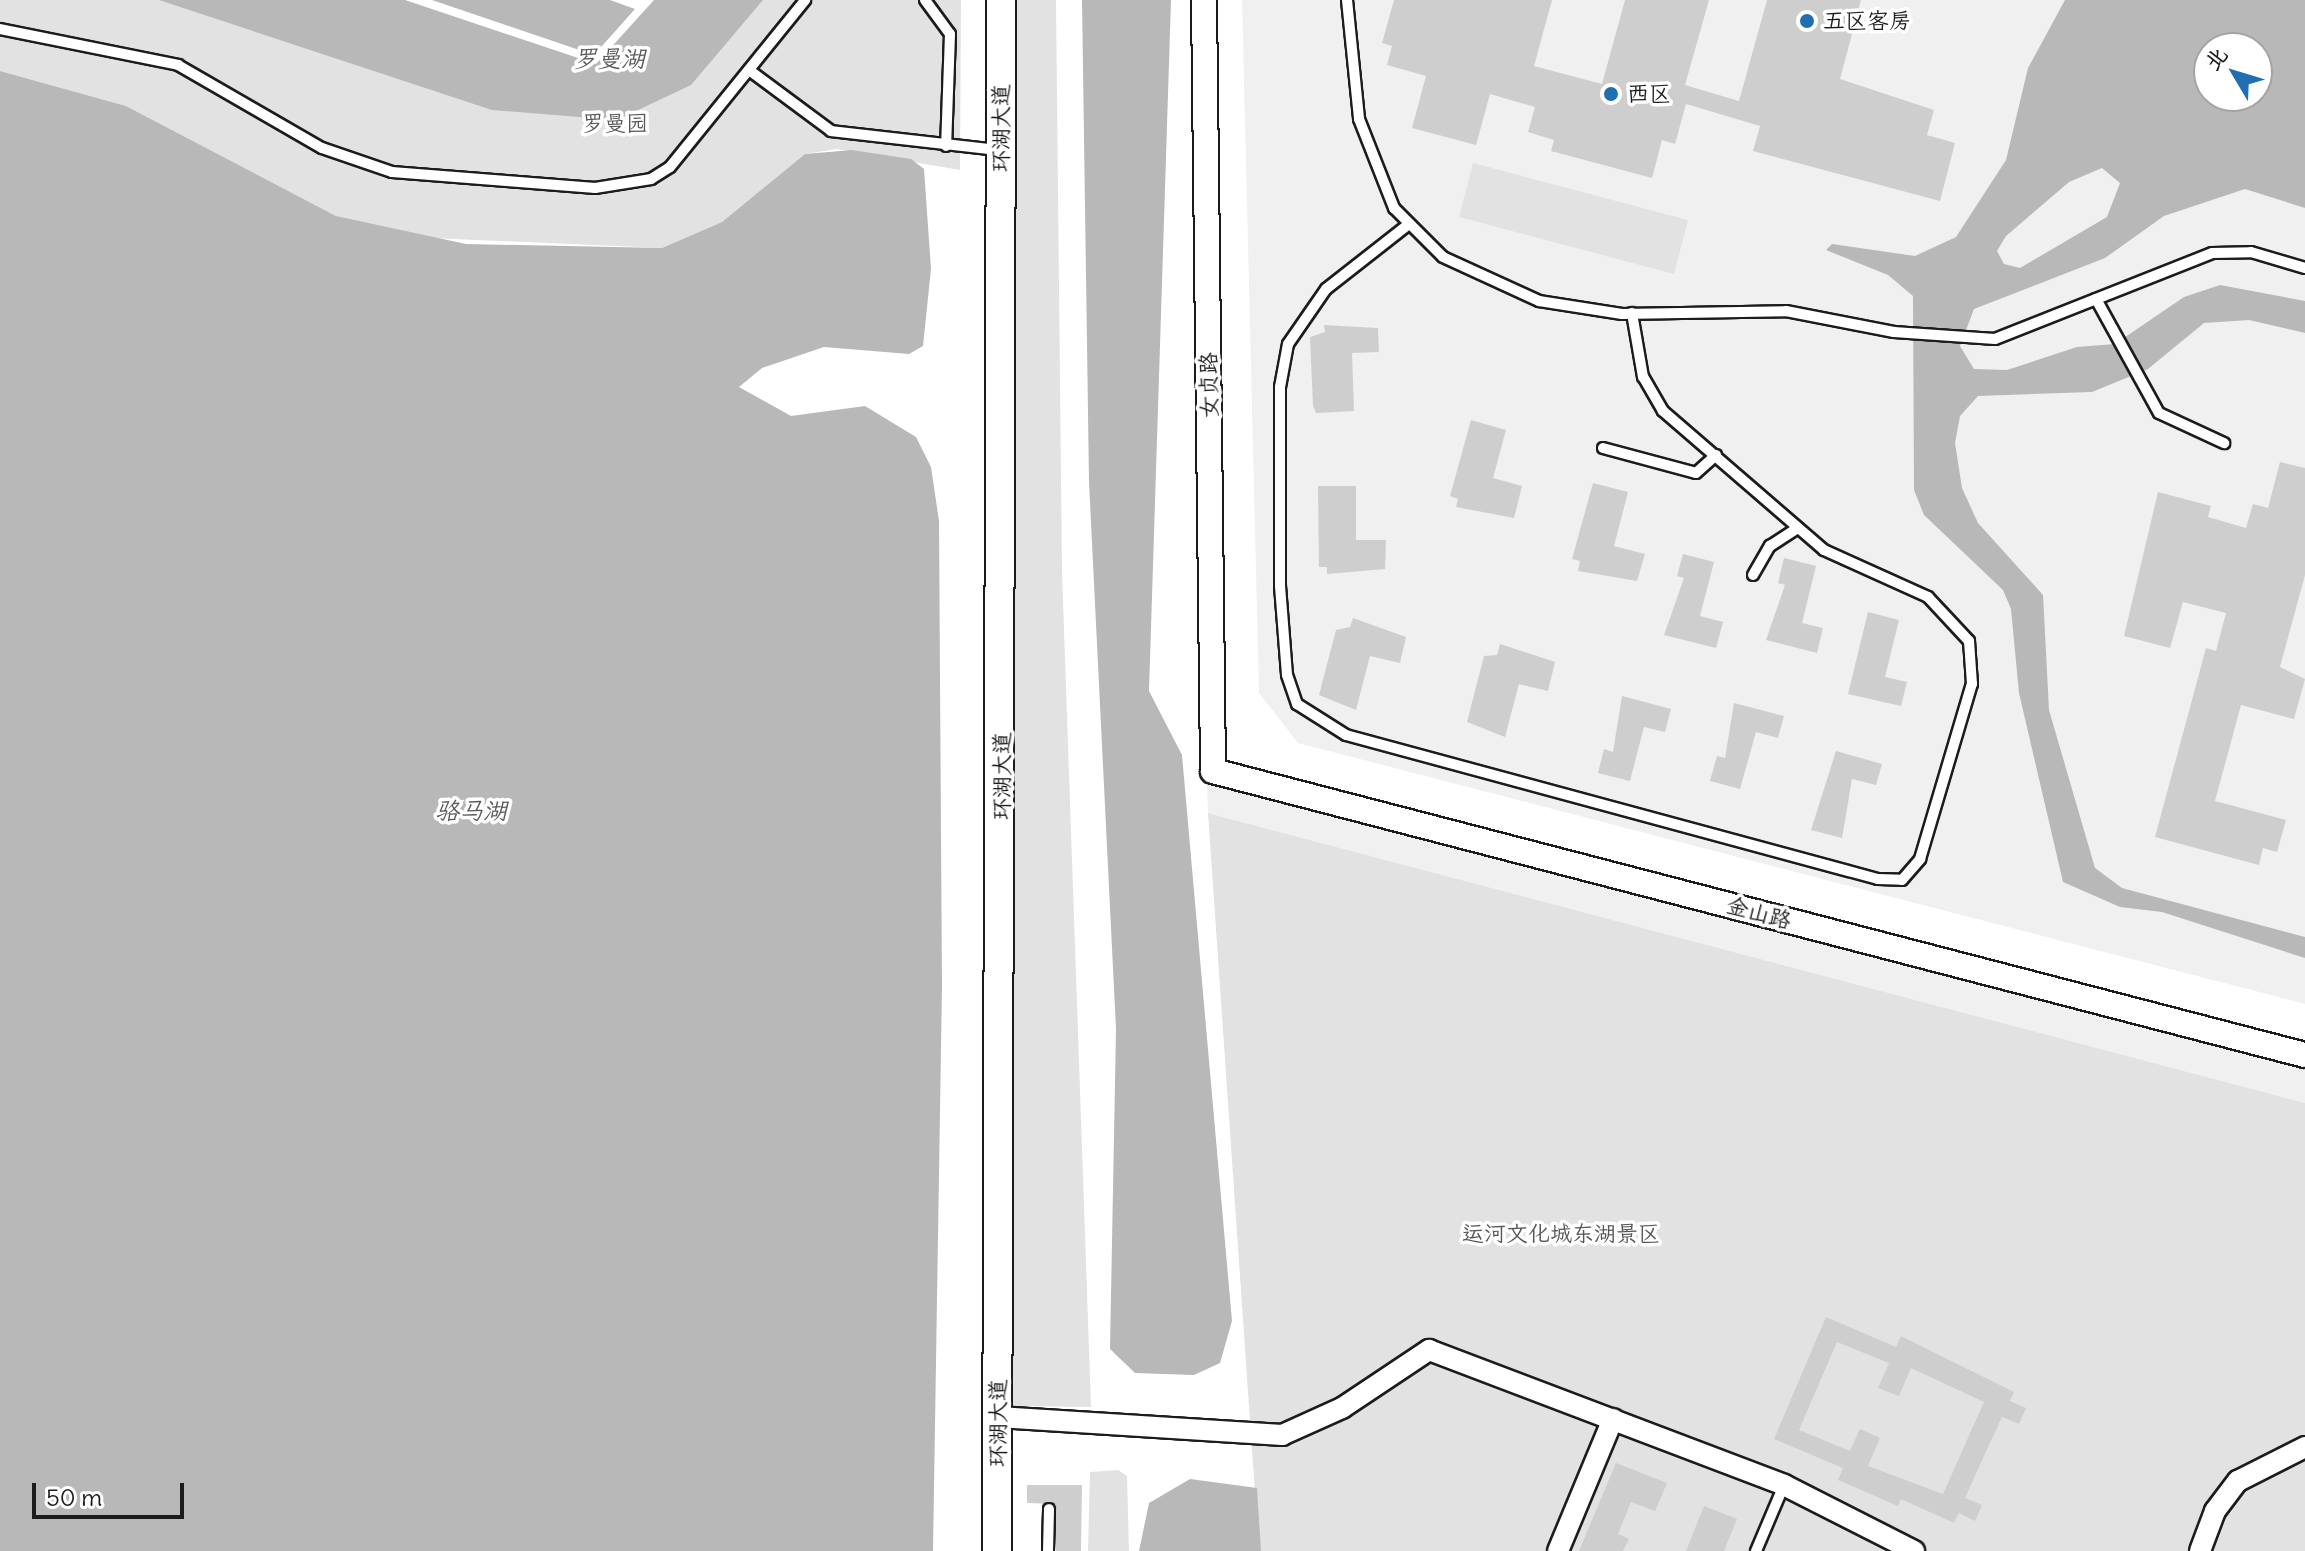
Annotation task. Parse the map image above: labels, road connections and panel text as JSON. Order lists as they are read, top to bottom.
{
  "streets": {
    "main road": ["环湖大道"],
    "street": ["女贞路", "金山路"]
  },
  "crossings": [
    ["女贞路", "金山路"]
  ],
  "water": ["罗曼湖", "骆马湖"],
  "parks": ["罗曼园", "运河文化城东湖景区"],
  "places": ["五区客房", "西区"],
  "scale_bar": "50 m",
  "north": "top left"
}
